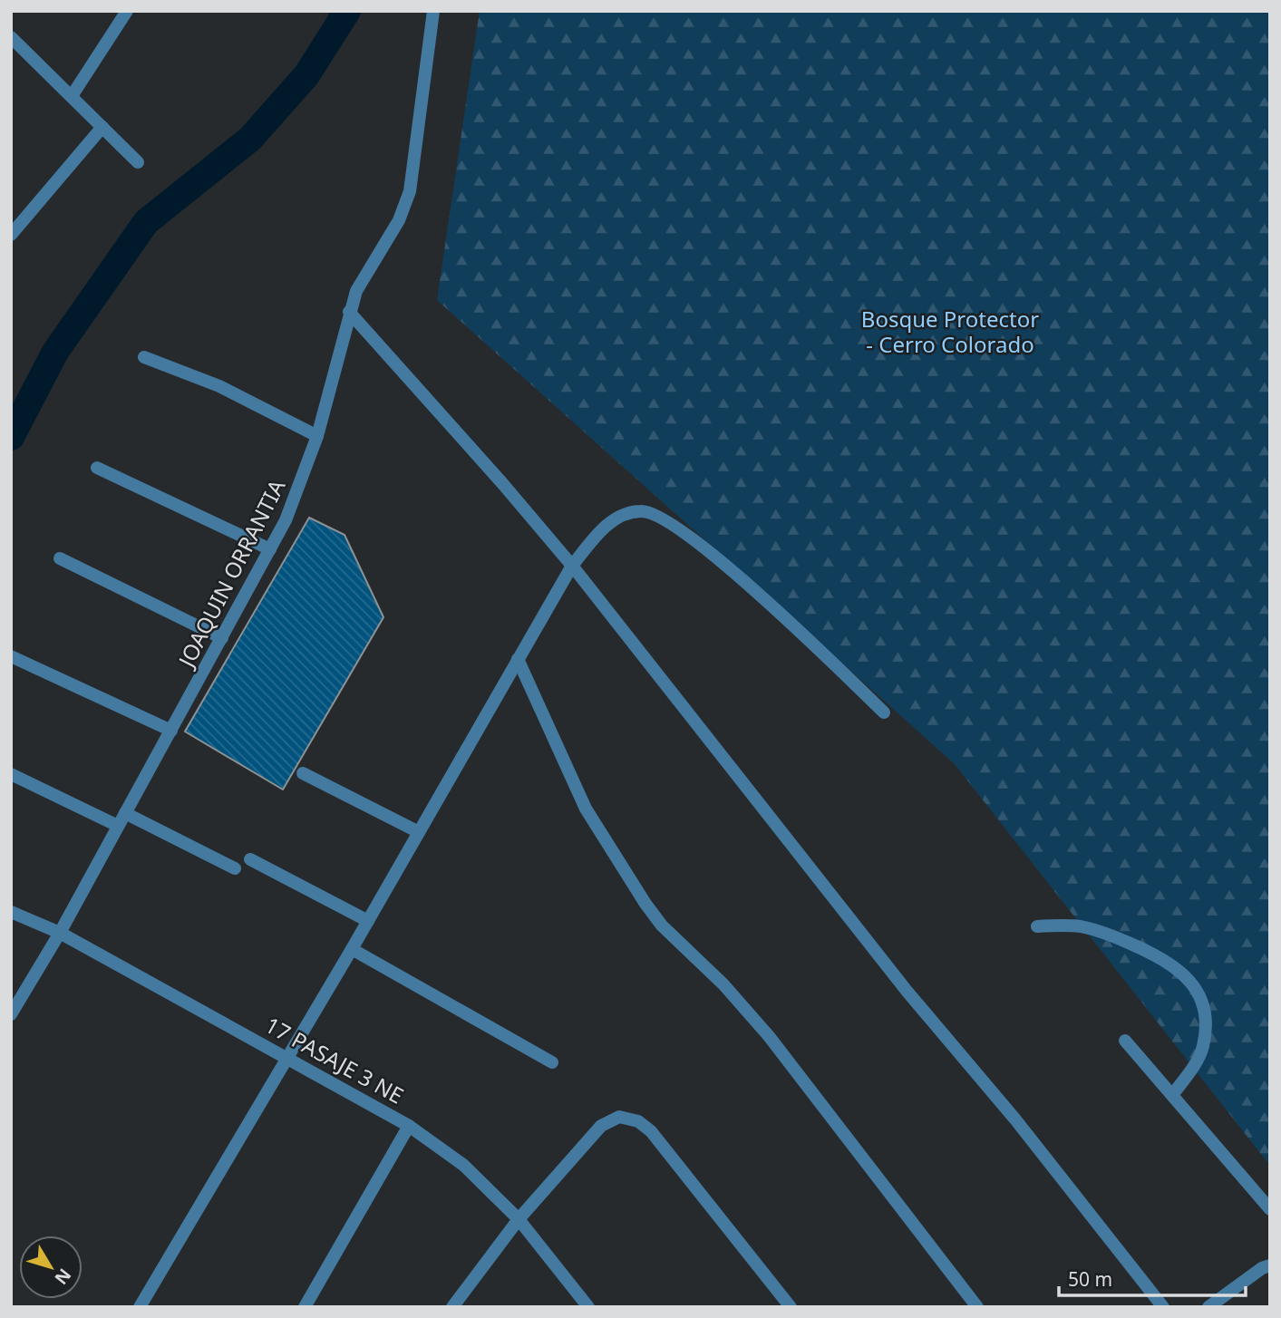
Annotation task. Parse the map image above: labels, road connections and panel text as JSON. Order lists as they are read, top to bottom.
{
  "streets": {
    "street": ["JOAQUIN ORRANTIA", "17 PASAJE 3 NE"]
  },
  "crossings": [
    ["JOAQUIN ORRANTIA", "17 PASAJE 3 NE"]
  ],
  "parks": ["Bosque Protector - Cerro Colorado"],
  "scale_bar": "50 m",
  "north": "bottom right"
}
